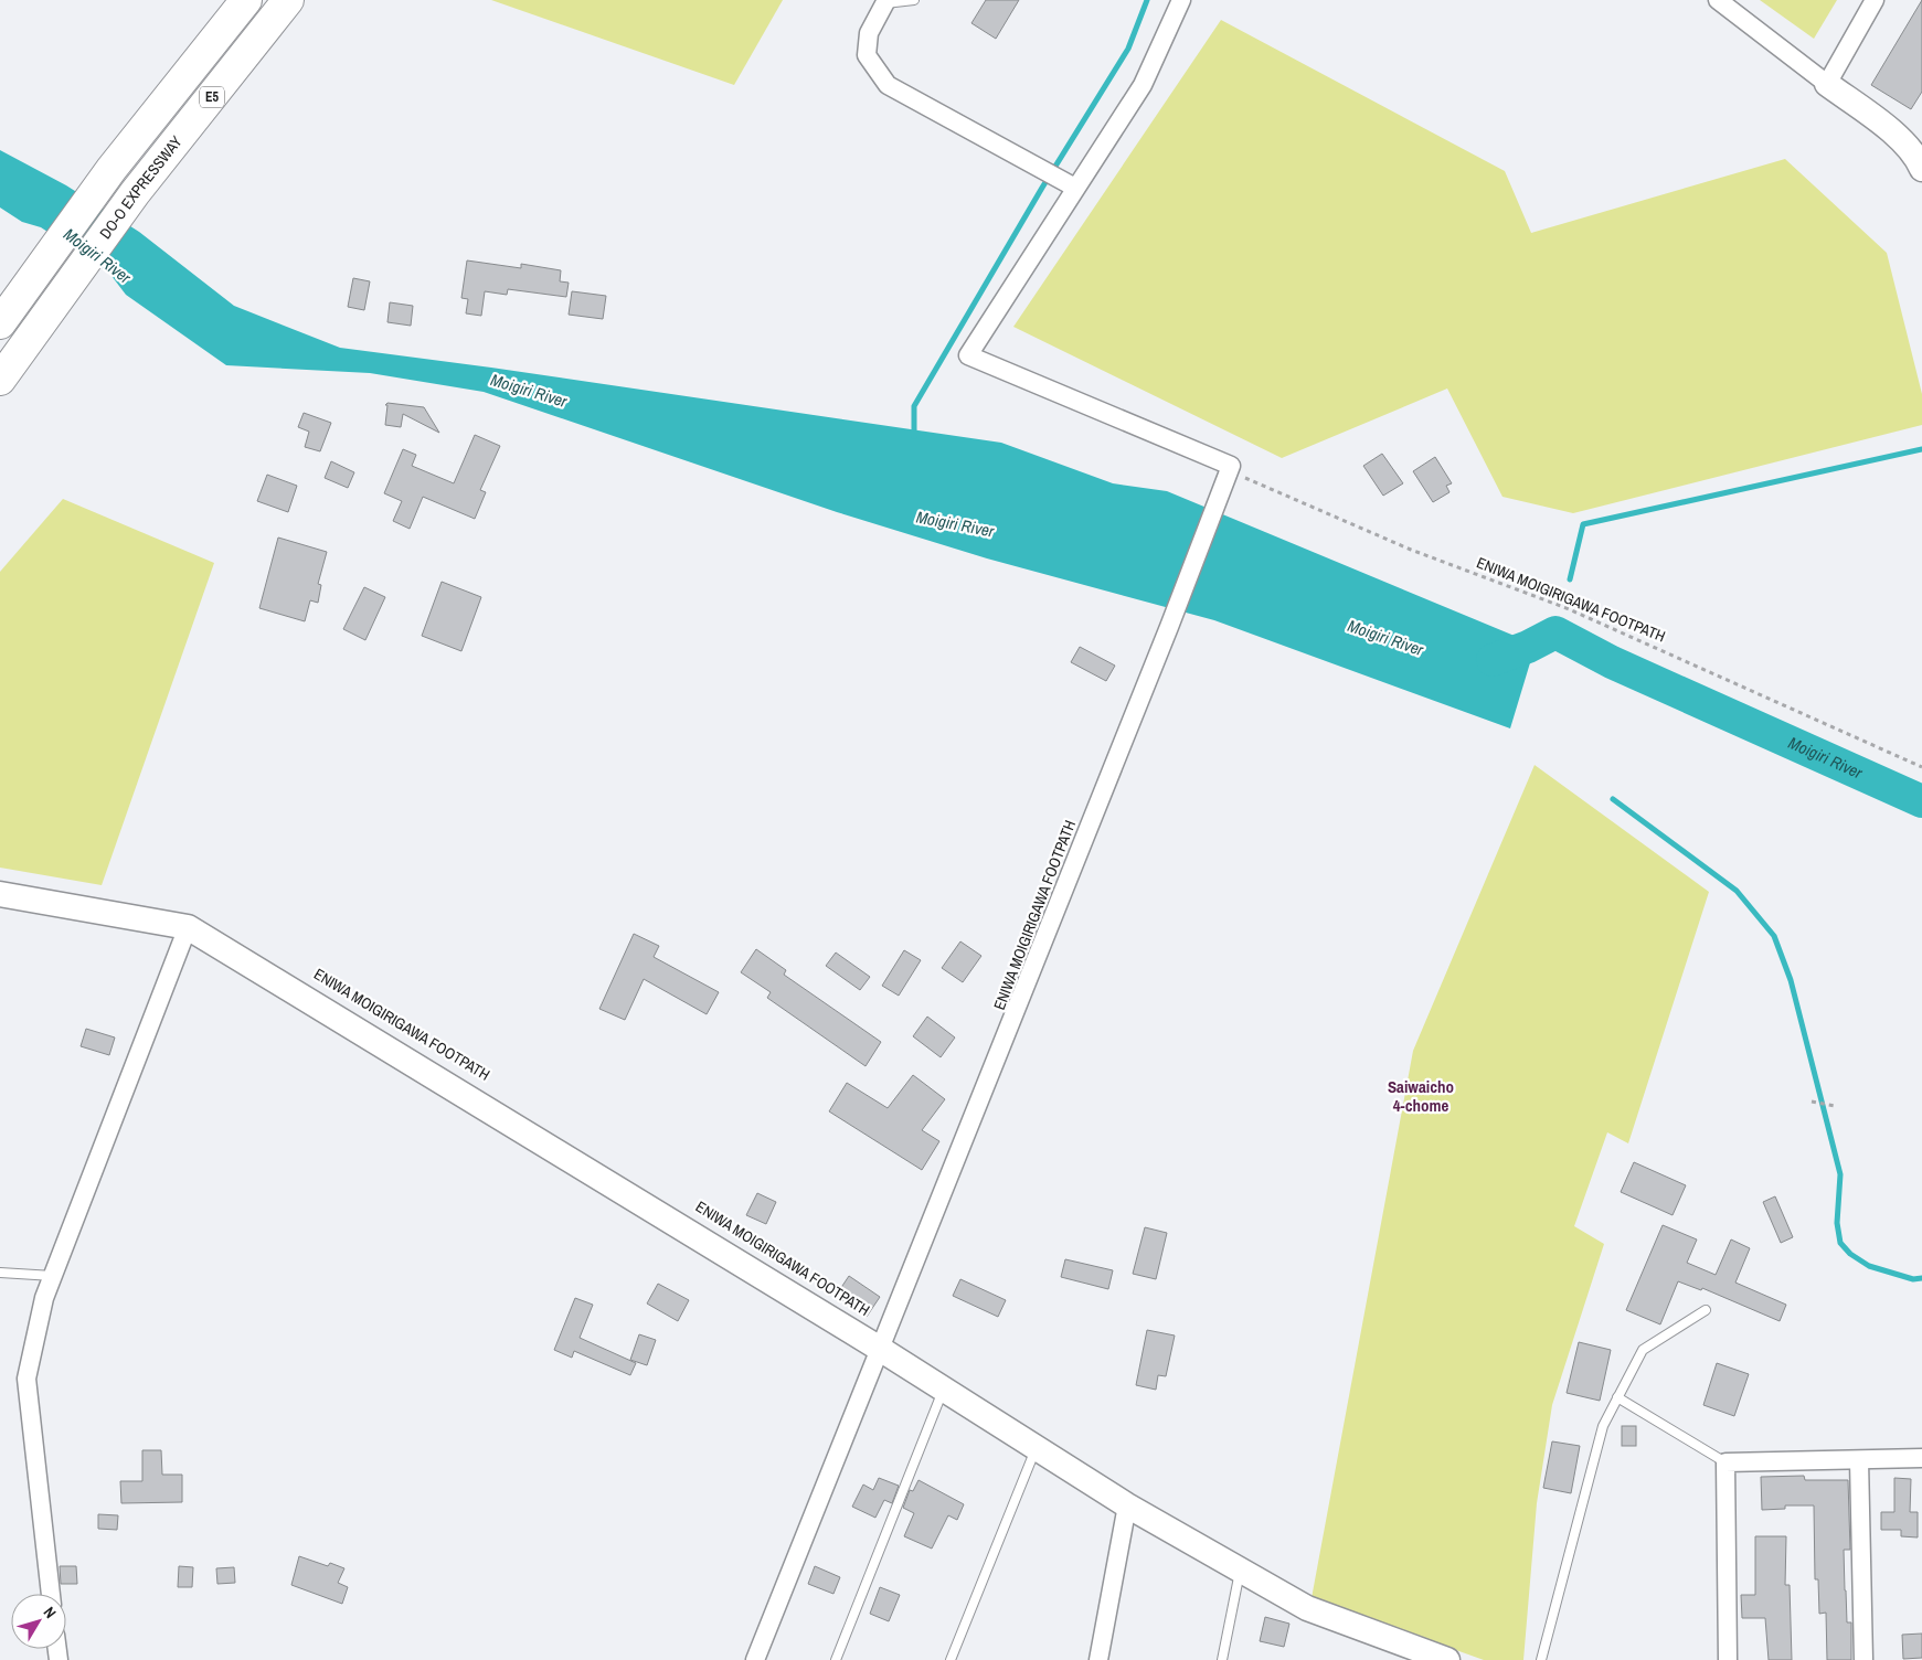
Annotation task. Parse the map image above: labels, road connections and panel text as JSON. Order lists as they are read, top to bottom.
{
  "streets": {
    "highway": ["E5", "DO-O EXPRESSWAY"],
    "path": ["ENIWA MOIGIRIGAWA FOOTPATH"]
  },
  "districts": ["Saiwaicho 4-chome"],
  "water": ["Moigiri River"],
  "north": "top right"
}
